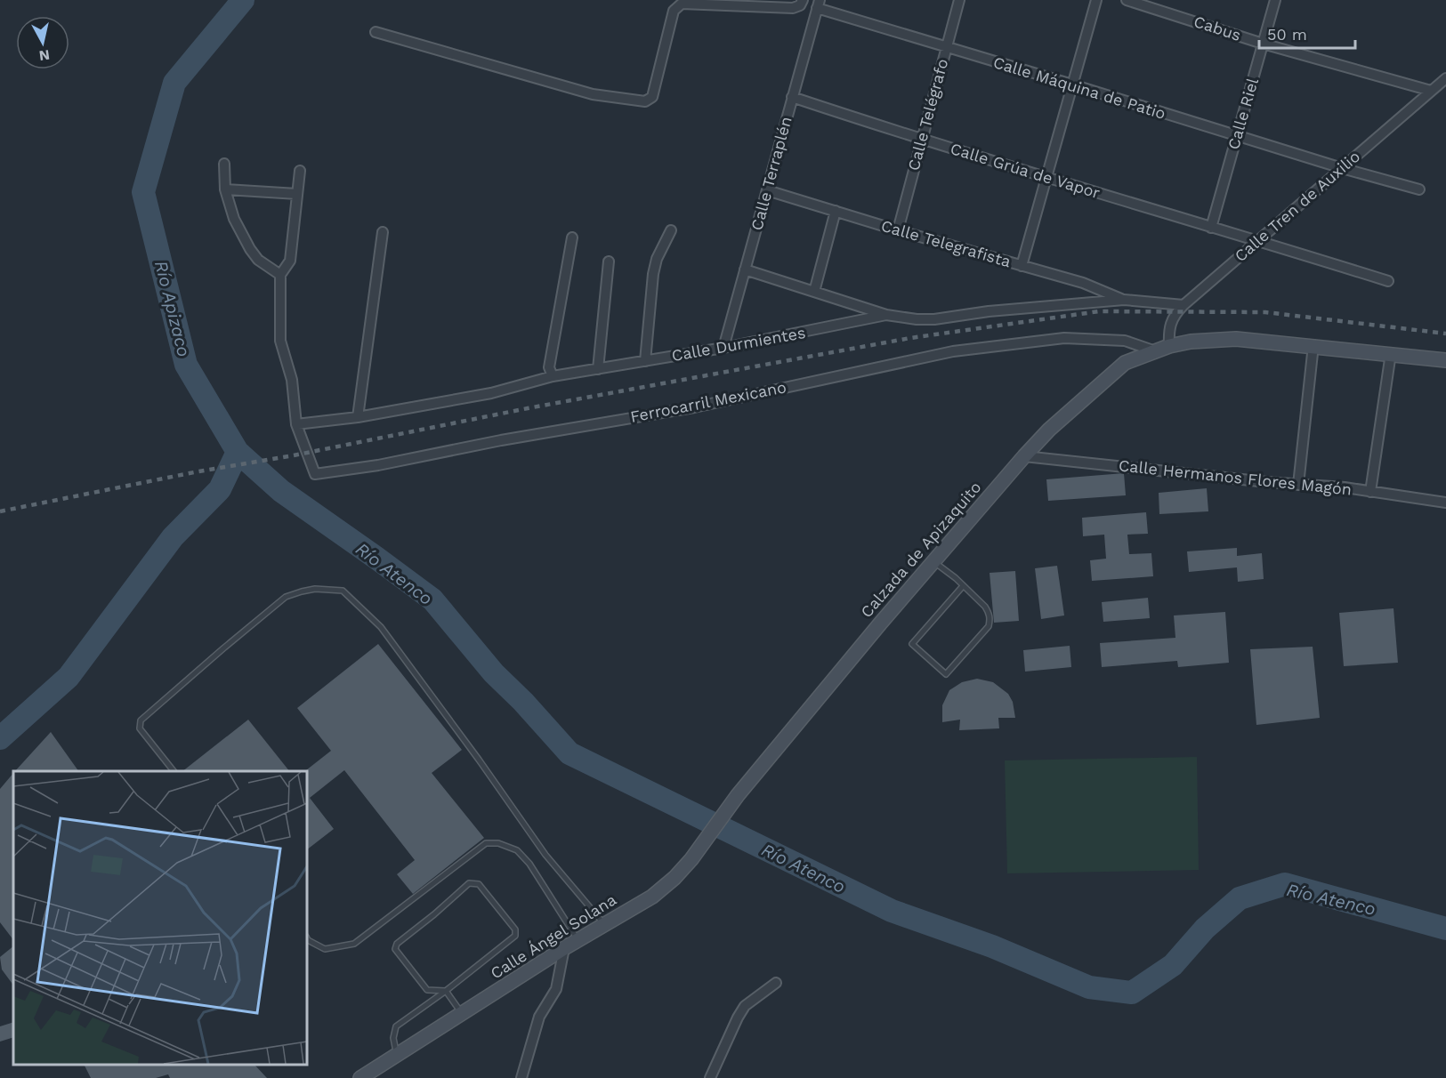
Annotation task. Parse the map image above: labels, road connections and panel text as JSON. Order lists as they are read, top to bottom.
{
  "streets": {
    "main road": ["Calzada de Apizaquito", "Calle Ángel Solana"],
    "street": [
      "Cabus",
      "Calle Máquina de Patio",
      "Calle Riel",
      "Calle Telégrafo",
      "Calle Grúa de Vapor",
      "Calle Terraplén",
      "Calle Tren de Auxilio",
      "Calle Telegrafista",
      "Calle Durmientes",
      "Ferrocarril Mexicano",
      "Calle Hermanos Flores Magón"
    ]
  },
  "crossings": [
    ["Cabus", "Calle Riel"],
    ["Cabus", "Calle Tren de Auxilio"],
    ["Calle Máquina de Patio", "Calle Riel"],
    ["Calle Máquina de Patio", "Calle Telégrafo"],
    ["Calle Máquina de Patio", "Calle Terraplén"],
    ["Calle Máquina de Patio", "Calle Tren de Auxilio"],
    ["Calle Riel", "Calle Grúa de Vapor"],
    ["Calle Telégrafo", "Calle Grúa de Vapor"],
    ["Calle Telégrafo", "Calle Telegrafista"],
    ["Calle Grúa de Vapor", "Calle Terraplén"],
    ["Calle Grúa de Vapor", "Calle Tren de Auxilio"],
    ["Calle Terraplén", "Calle Telegrafista"],
    ["Calle Terraplén", "Calle Durmientes"],
    ["Calle Tren de Auxilio", "Calle Durmientes"],
    ["Calle Tren de Auxilio", "Calzada de Apizaquito"],
    ["Calle Telegrafista", "Calle Durmientes"],
    ["Calle Durmientes", "Ferrocarril Mexicano"],
    ["Ferrocarril Mexicano", "Calzada de Apizaquito"],
    ["Calle Hermanos Flores Magón", "Calzada de Apizaquito"],
    ["Calzada de Apizaquito", "Calle Ángel Solana"]
  ],
  "water": ["Río Apizaco", "Río Atenco"],
  "scale_bar": "50 m",
  "north": "bottom"
}
